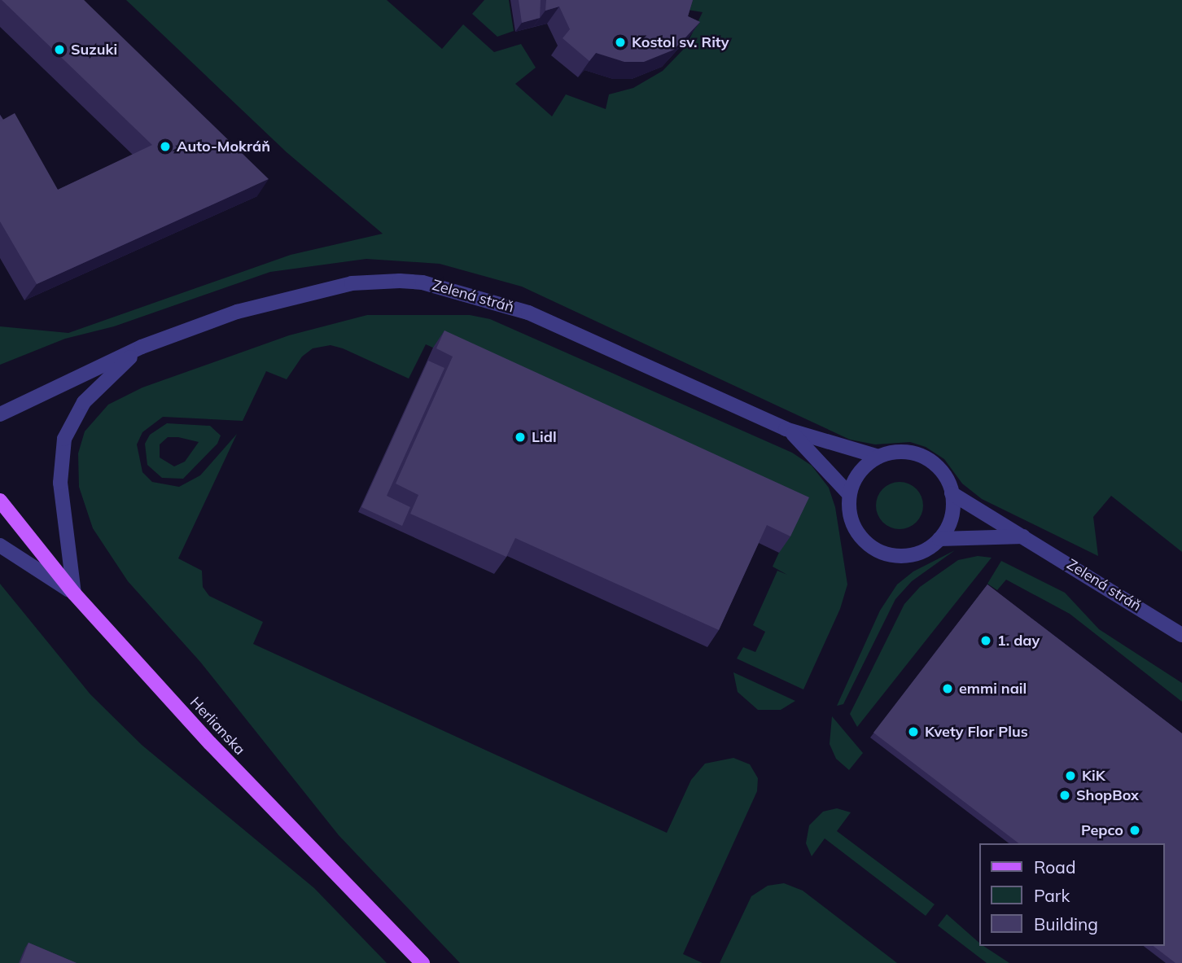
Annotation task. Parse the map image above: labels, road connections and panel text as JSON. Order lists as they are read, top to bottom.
{
  "streets": {
    "main road": ["Herlianska"],
    "street": ["Zelená stráň"]
  },
  "places": [
    "Kostol sv. Rity",
    "Suzuki",
    "Auto-Mokráň",
    "Lidl",
    "1. day",
    "emmi nail",
    "Kvety Flor Plus",
    "KiK",
    "ShopBox",
    "Pepco"
  ],
  "legend": ["Road", "Park", "Building"]
}
